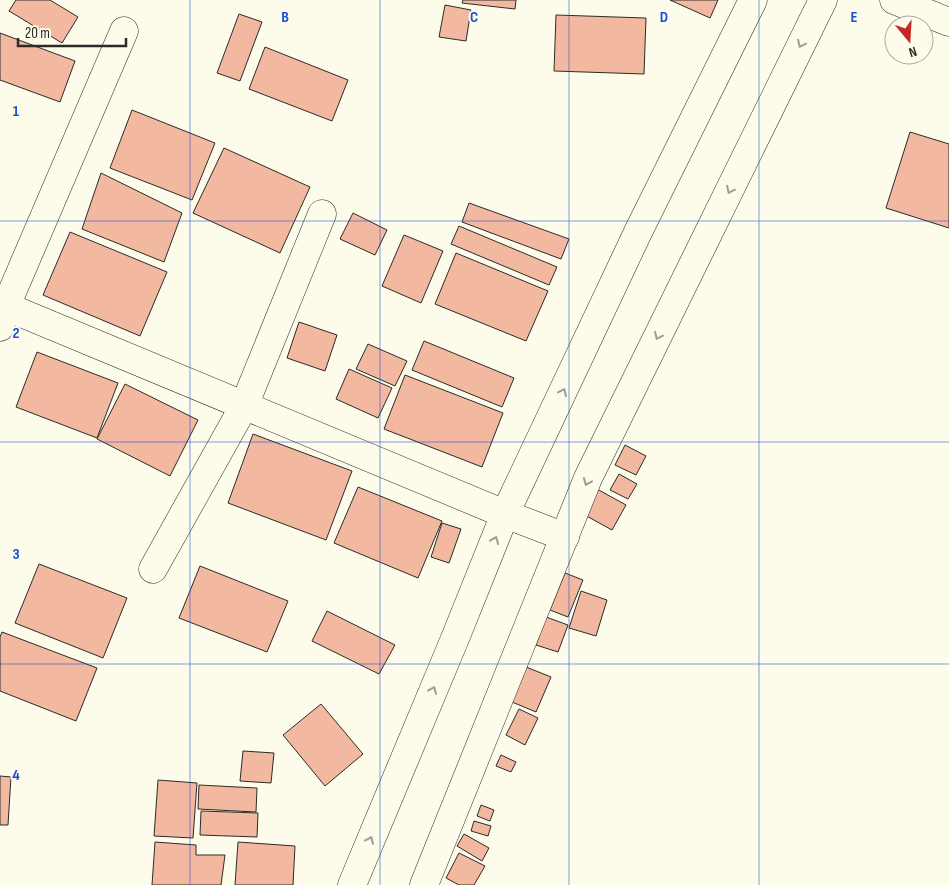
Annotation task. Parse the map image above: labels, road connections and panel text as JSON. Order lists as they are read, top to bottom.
{
  "scale_bar": "20 m",
  "north": "bottom",
  "grid": {
    "columns": [
      "B",
      "C",
      "D",
      "E"
    ],
    "rows": [
      "1",
      "2",
      "3",
      "4"
    ]
  }
}
